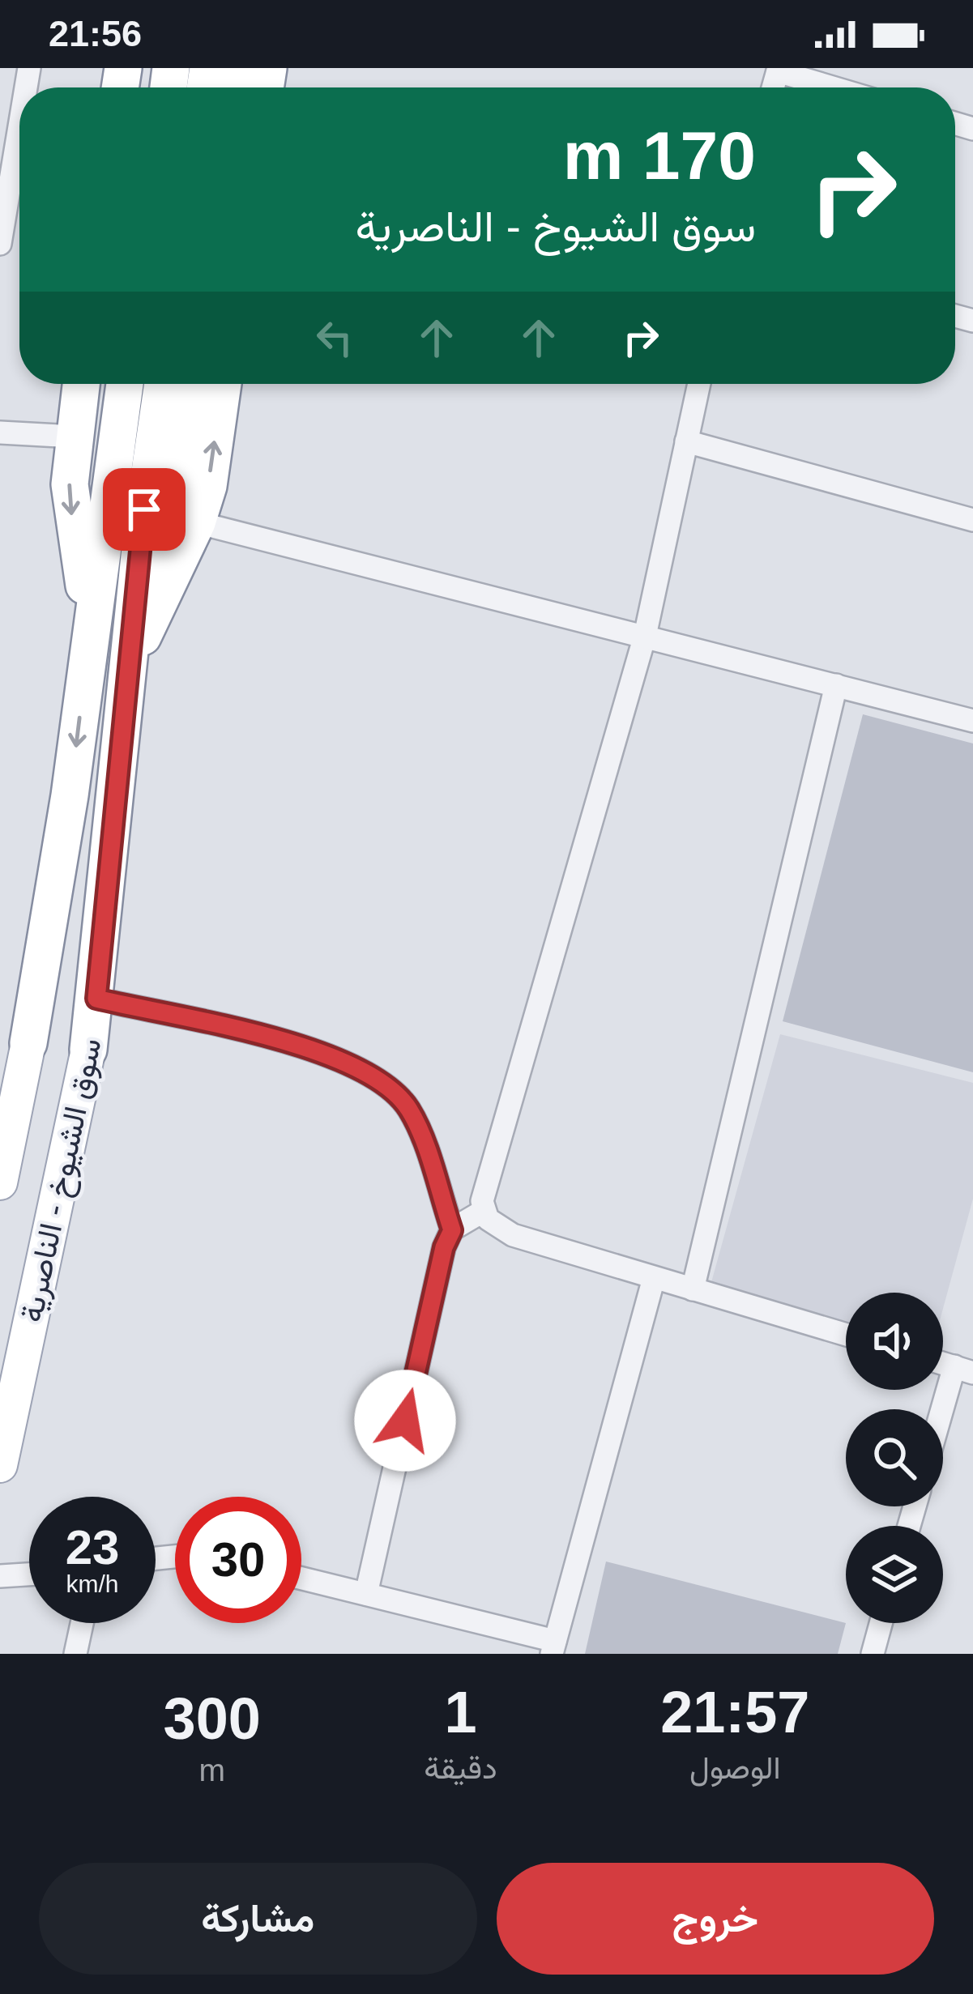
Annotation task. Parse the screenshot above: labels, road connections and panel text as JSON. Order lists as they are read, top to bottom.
{
  "streets": {
    "highway": ["سوق الشيوخ - الناصرية"]
  },
  "page": {
    "status": "21:56",
    "turn": ["170 m", "سوق الشيوخ - الناصرية"],
    "speed": "23 km/h",
    "limit": "30",
    "eta": [
      "21:57",
      "الوصول",
      "1",
      "دقيقة",
      "300",
      "m"
    ],
    "buttons": ["خروج", "مشاركة"]
  }
}
